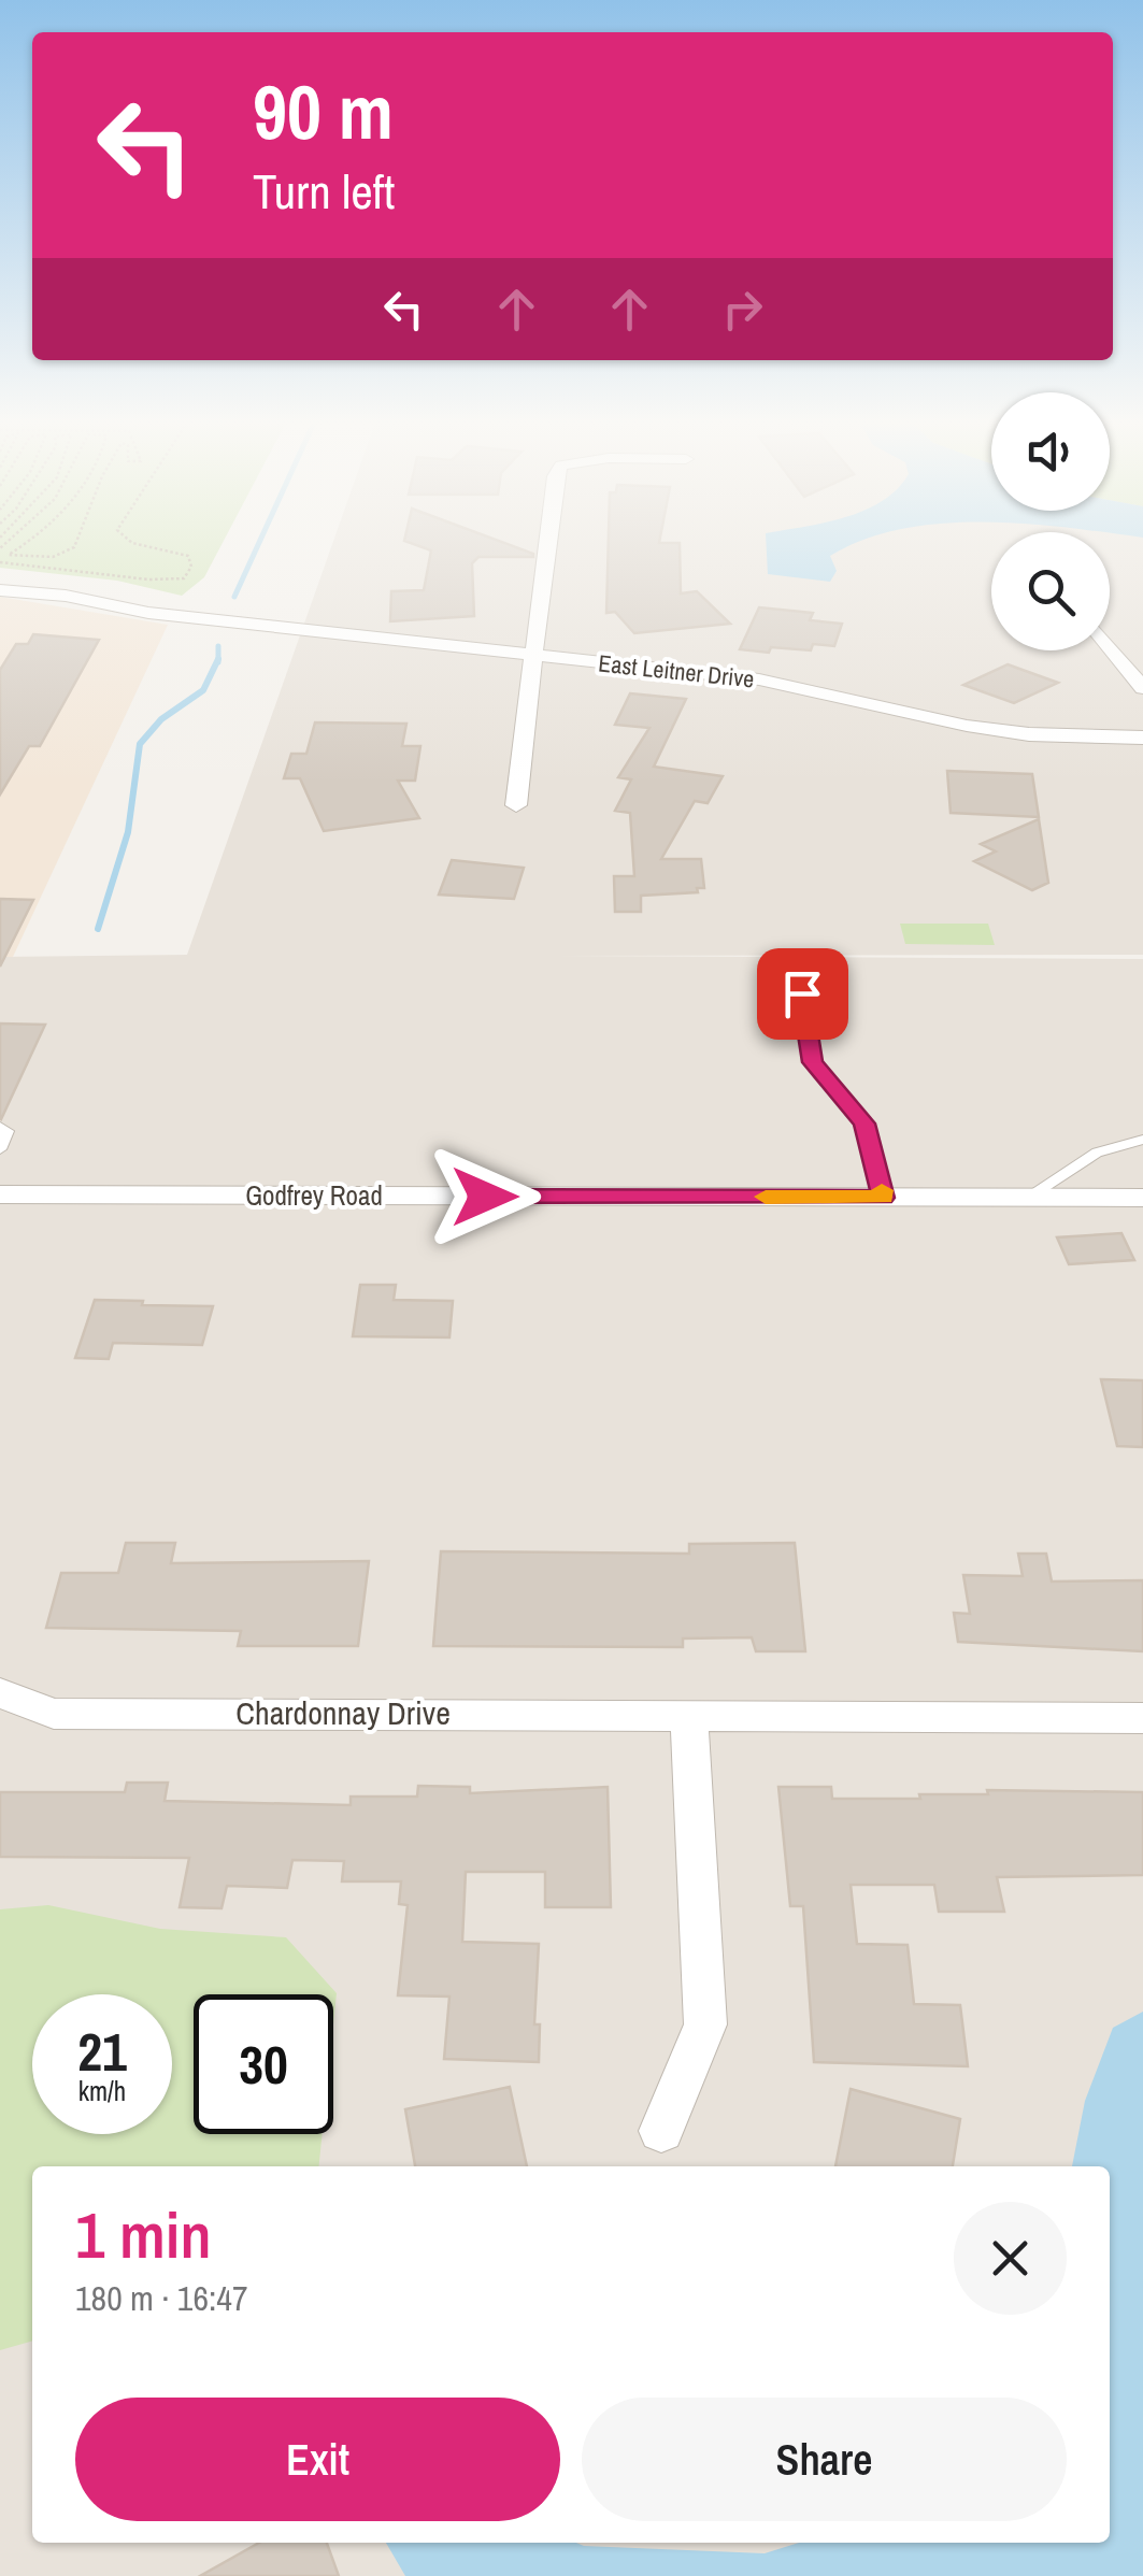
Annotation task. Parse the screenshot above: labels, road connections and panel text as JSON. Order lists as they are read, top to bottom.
{
  "streets": {
    "street": ["East Leitner Drive", "Godfrey Road", "Chardonnay Drive"]
  },
  "page": {
    "turn": ["90 m", "Turn left"],
    "speed": "21 km/h",
    "limit": "30",
    "heading": ["1 min", "180 m · 16:47"],
    "buttons": ["Exit", "Share"]
  }
}
